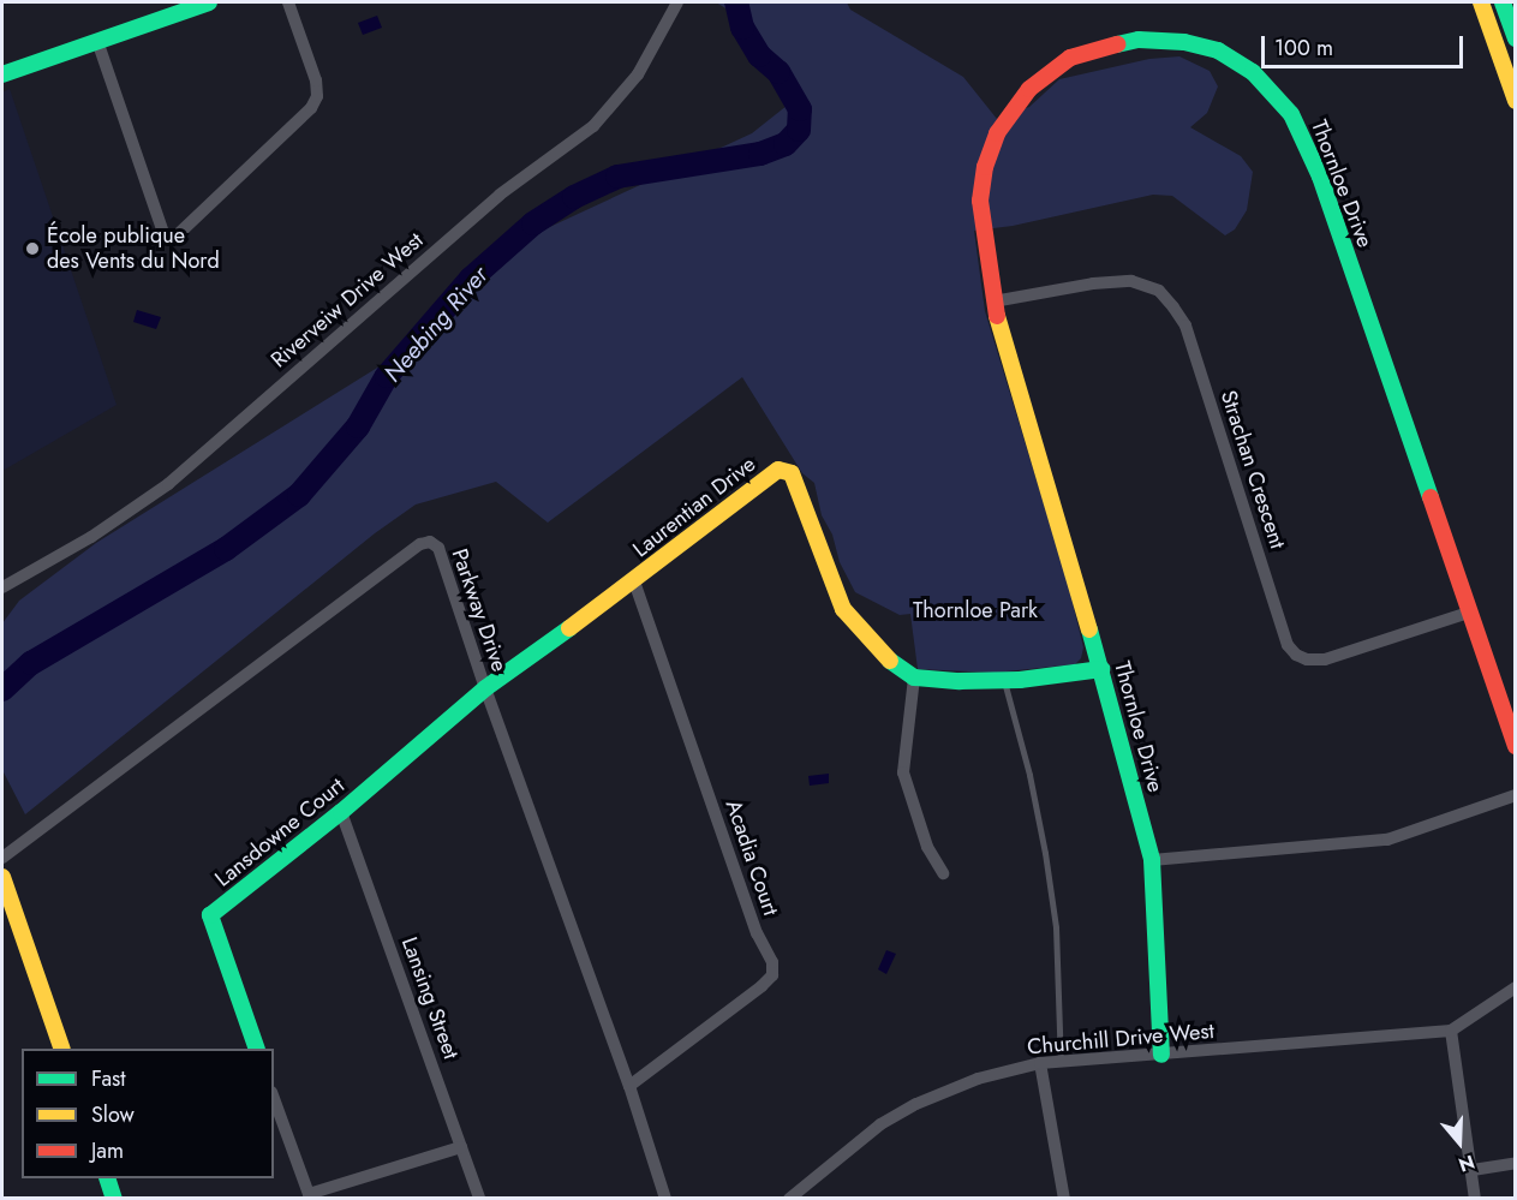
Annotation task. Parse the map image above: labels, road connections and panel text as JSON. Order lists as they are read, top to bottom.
{
  "streets": {
    "main road": ["Thornloe Drive", "Laurentian Drive", "Lansdowne Court"],
    "street": [
      "Riverveiw Drive West",
      "Strachan Crescent",
      "Parkway Drive",
      "Acadia Court",
      "Lansing Street",
      "Churchill Drive West"
    ]
  },
  "crossings": [
    ["Thornloe Drive", "Strachan Crescent"],
    ["Thornloe Drive", "Churchill Drive West"],
    ["Laurentian Drive", "Parkway Drive"],
    ["Laurentian Drive", "Lansdowne Court"],
    ["Laurentian Drive", "Acadia Court"],
    ["Parkway Drive", "Lansdowne Court"],
    ["Parkway Drive", "Acadia Court"],
    ["Lansdowne Court", "Lansing Street"]
  ],
  "water": ["Neebing River"],
  "parks": ["Thornloe Park"],
  "places": ["École publique des Vents du Nord"],
  "legend": ["Fast", "Slow", "Jam"],
  "scale_bar": "100 m",
  "north": "bottom"
}
